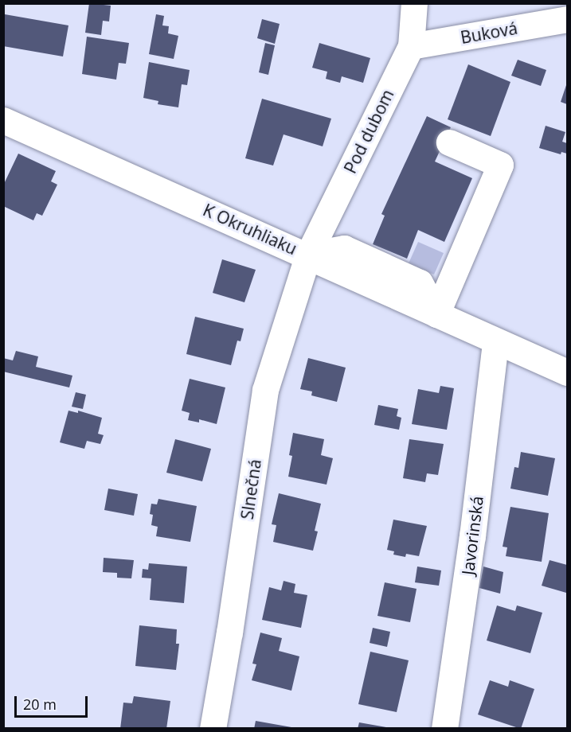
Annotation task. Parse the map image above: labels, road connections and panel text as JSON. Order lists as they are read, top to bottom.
{
  "streets": {
    "street": [
      "Buková",
      "Pod dubom",
      "K Okruhliaku",
      "Slnečná",
      "Javorinská"
    ]
  },
  "crossings": [
    ["Buková", "Pod dubom"],
    ["Pod dubom", "K Okruhliaku"],
    ["Pod dubom", "Slnečná"],
    ["K Okruhliaku", "Slnečná"],
    ["K Okruhliaku", "Javorinská"]
  ],
  "scale_bar": "20 m"
}
